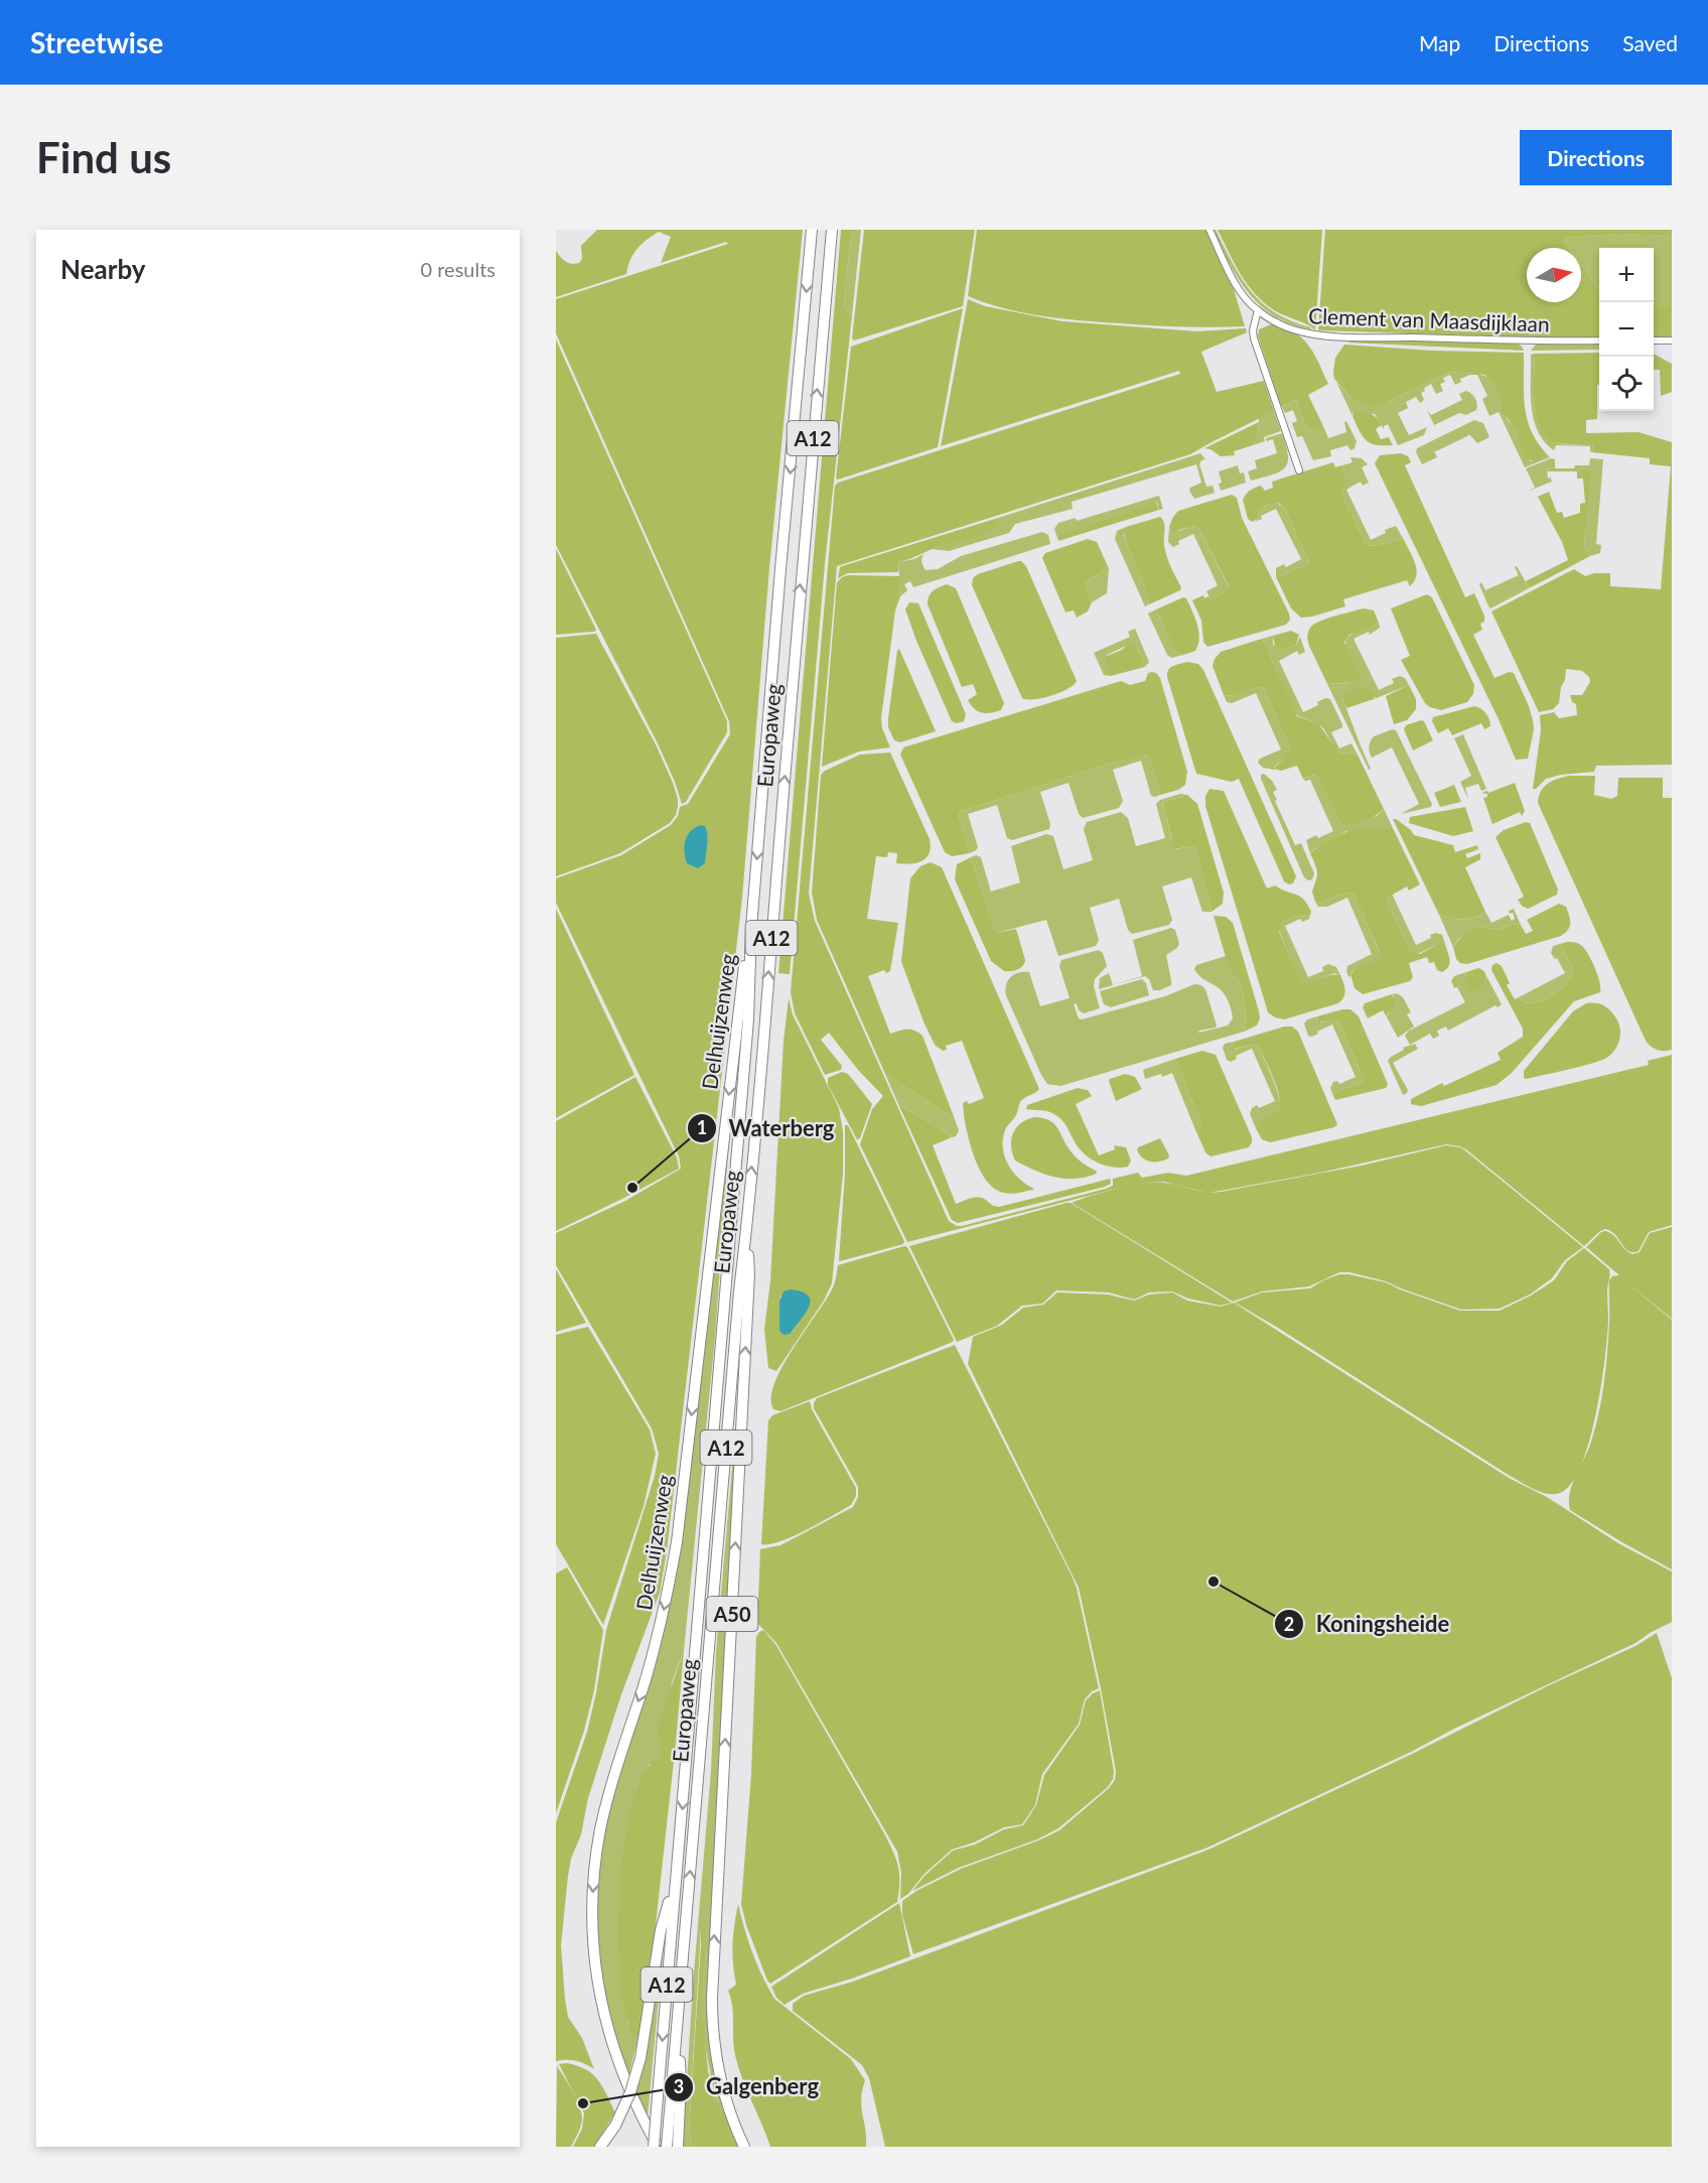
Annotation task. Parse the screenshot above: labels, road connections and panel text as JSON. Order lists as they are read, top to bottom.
{
  "streets": {
    "highway": [
      "A12",
      "Europaweg",
      "Delhuijzenweg",
      "A50"
    ],
    "street": ["Clement van Maasdijklaan"]
  },
  "crossings": [
    ["A12", "Europaweg"],
    ["Europaweg", "Delhuijzenweg"],
    ["Europaweg", "A50"]
  ],
  "places": ["Waterberg", "Koningsheide", "Galgenberg"],
  "north": "right",
  "page": {
    "header": "Streetwise",
    "nav": ["Map", "Directions", "Saved"],
    "buttons": "Directions",
    "title": "Find us",
    "heading": ["Nearby", "0 results"],
    "map_buttons": ["+", "−"]
  }
}
